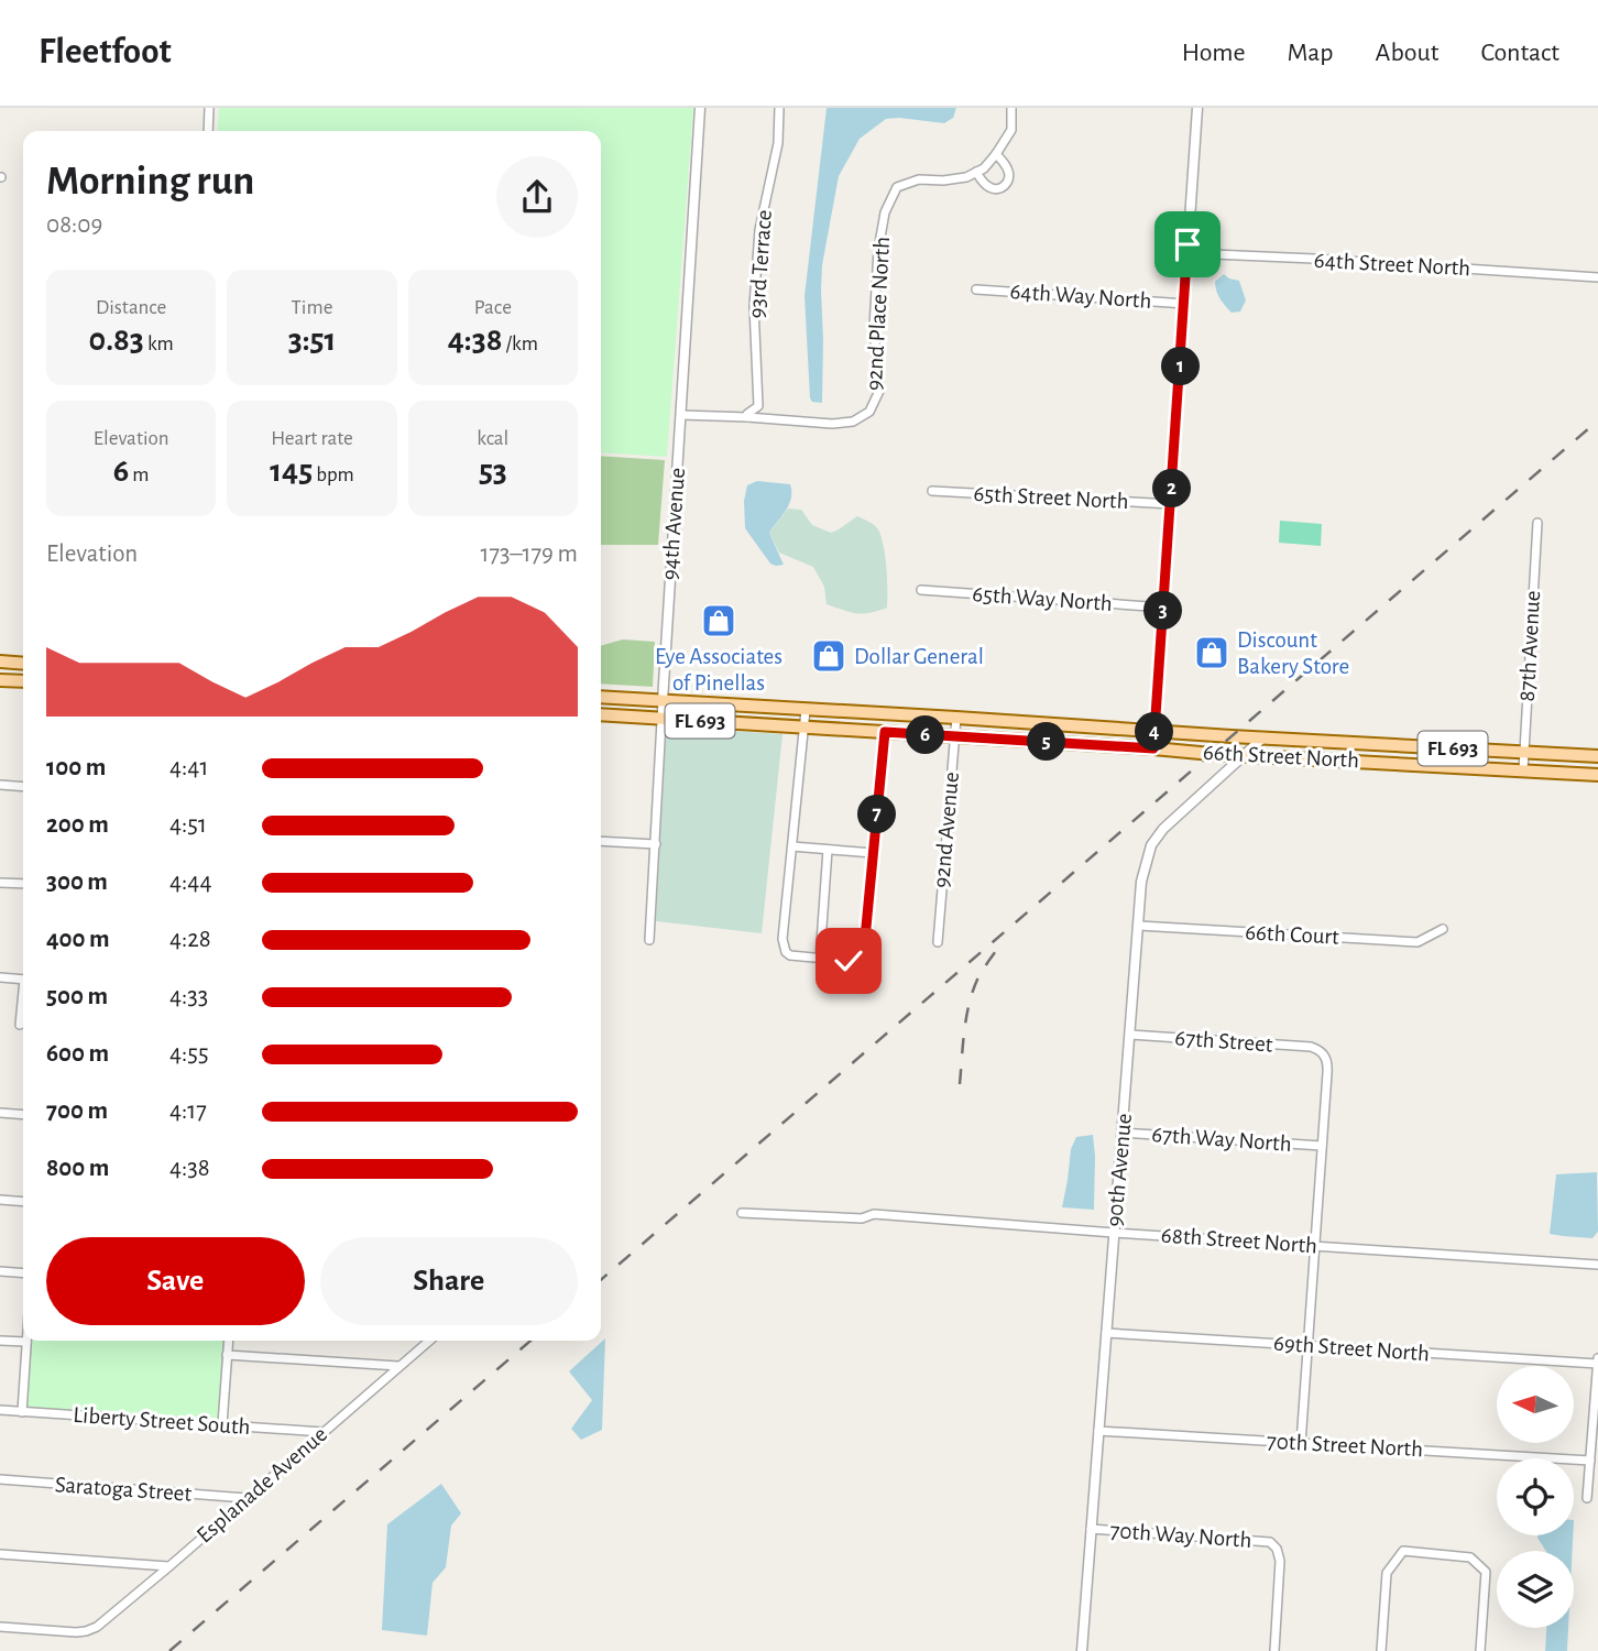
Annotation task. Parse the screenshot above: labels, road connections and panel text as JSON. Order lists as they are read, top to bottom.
{
  "streets": {
    "main road": ["FL 693", "66th Street North"],
    "street": [
      "93rd Terrace",
      "64th Street North",
      "64th Way North",
      "92nd Place North",
      "65th Street North",
      "94th Avenue",
      "65th Way North",
      "87th Avenue",
      "92nd Avenue",
      "66th Court",
      "67th Street",
      "67th Way North",
      "90th Avenue",
      "68th Street North",
      "69th Street North",
      "Liberty Street South",
      "70th Street North",
      "Esplanade Avenue",
      "Saratoga Street",
      "70th Way North"
    ]
  },
  "crossings": [
    ["93rd Terrace", "92nd Place North"],
    ["92nd Place North", "94th Avenue"],
    ["94th Avenue", "66th Street North"],
    ["87th Avenue", "66th Street North"],
    ["66th Street North", "92nd Avenue"],
    ["66th Street North", "90th Avenue"],
    ["66th Court", "90th Avenue"],
    ["67th Street", "67th Way North"],
    ["67th Street", "90th Avenue"],
    ["67th Way North", "90th Avenue"],
    ["90th Avenue", "68th Street North"],
    ["90th Avenue", "69th Street North"],
    ["90th Avenue", "70th Street North"],
    ["90th Avenue", "70th Way North"],
    ["Liberty Street South", "Esplanade Avenue"],
    ["Esplanade Avenue", "Saratoga Street"]
  ],
  "places": {
    "shop": ["Eye Associates of Pinellas", "Discount Bakery Store", "Dollar General"]
  },
  "north": "left",
  "page": {
    "header": "Fleetfoot",
    "nav": [
      "Home",
      "Map",
      "About",
      "Contact"
    ],
    "heading": ["Morning run", "08:09"],
    "stats": [
      ["Distance", "0.83 km"],
      ["Time", "3:51"],
      ["Pace", "4:38 /km"],
      ["Elevation", "6 m"],
      ["Heart rate", "145 bpm"],
      ["kcal", "53"]
    ],
    "pins": [
      "1",
      "2",
      "3",
      "4",
      "6",
      "5",
      "7"
    ],
    "chart": ["Elevation", "173–179 m"],
    "list": [
      {
        "name": "100 m",
        "note": "4:41"
      },
      {
        "name": "200 m",
        "note": "4:51"
      },
      {
        "name": "300 m",
        "note": "4:44"
      },
      {
        "name": "400 m",
        "note": "4:28"
      },
      {
        "name": "500 m",
        "note": "4:33"
      },
      {
        "name": "600 m",
        "note": "4:55"
      },
      {
        "name": "700 m",
        "note": "4:17"
      },
      {
        "name": "800 m",
        "note": "4:38"
      }
    ],
    "buttons": ["Save", "Share"]
  }
}
